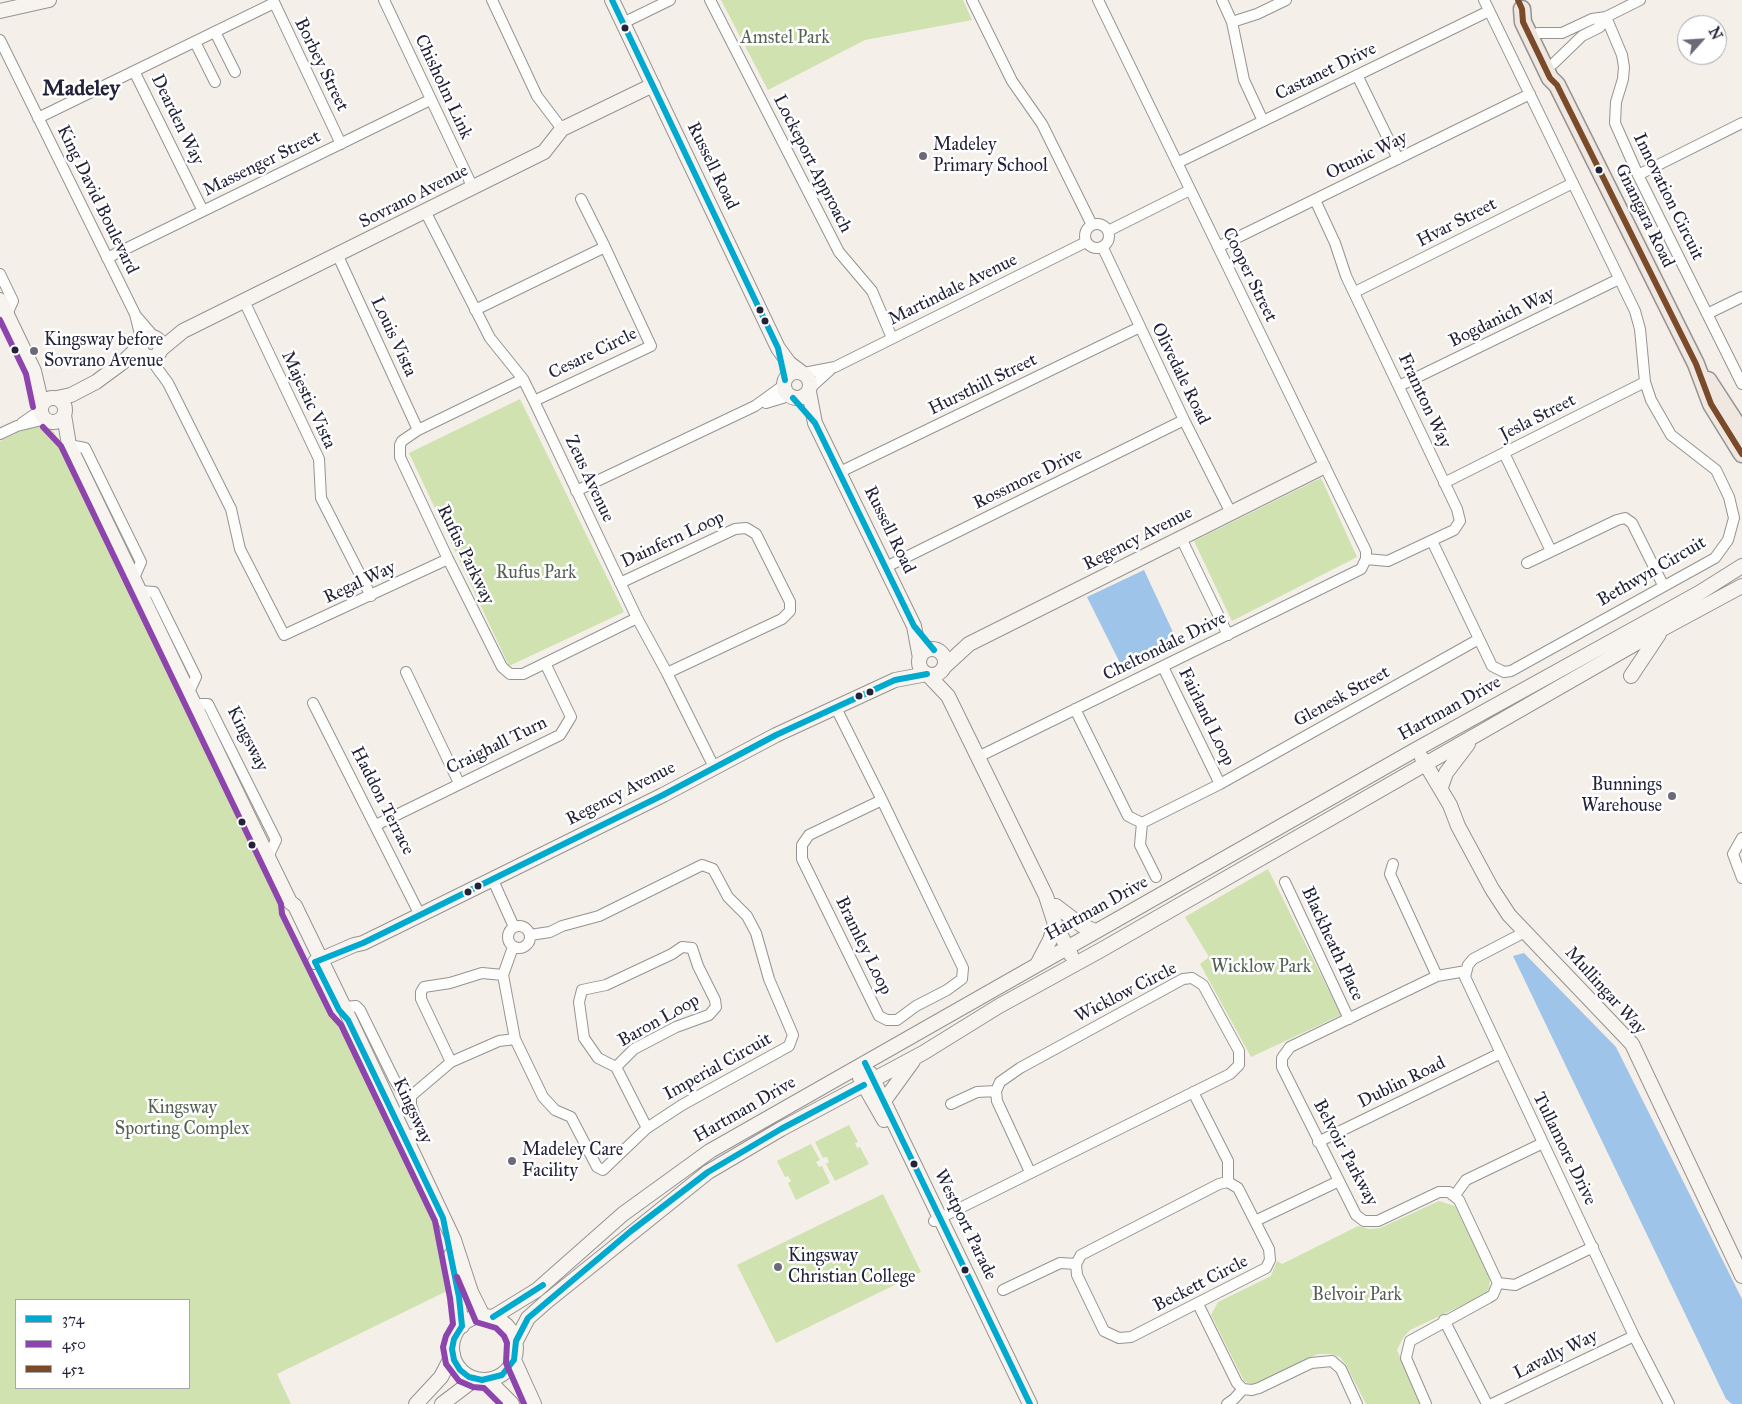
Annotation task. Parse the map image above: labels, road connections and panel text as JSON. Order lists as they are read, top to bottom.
{
  "streets": {
    "main road": [
      "Russell Road",
      "Sovrano Avenue",
      "Gnangara Road",
      "Regency Avenue",
      "Hartman Drive",
      "Kingsway",
      "Mullingar Way",
      "Westport Parade"
    ],
    "street": [
      "Borbey Street",
      "Castanet Drive",
      "Chisholm Link",
      "Dearden Way",
      "Otunic Way",
      "Massenger Street",
      "Lockeport Approach",
      "Innovation Circuit",
      "King David Boulevard",
      "Hvar Street",
      "Cooper Street",
      "Martindale Avenue",
      "Bogdanich Way",
      "Louis Vista",
      "Cesare Circle",
      "Olivedale Road",
      "Hursthill Street",
      "Majestic Vista",
      "Framton Way",
      "Jesla Street",
      "Zeus Avenue",
      "Rossmore Drive",
      "Dainfern Loop",
      "Rufus Parkway",
      "Bethwyn Circuit",
      "Regal Way",
      "Cheltondale Drive",
      "Glenesk Street",
      "Fairland Loop",
      "Craighall Turn",
      "Haddon Terrace",
      "Blackheath Place",
      "Bramley Loop",
      "Wicklow Circle",
      "Baron Loop",
      "Imperial Circuit",
      "Dublin Road",
      "Tullamore Drive",
      "Belvoir Parkway",
      "Beckett Circle",
      "Lavally Way"
    ]
  },
  "crossings": [
    ["Borbey Street", "Massenger Street"],
    ["Castanet Drive", "Cooper Street"],
    ["Castanet Drive", "Bethwyn Circuit"],
    ["Chisholm Link", "Massenger Street"],
    ["Chisholm Link", "Sovrano Avenue"],
    ["Dearden Way", "Massenger Street"],
    ["Otunic Way", "Cooper Street"],
    ["Otunic Way", "Framton Way"],
    ["Otunic Way", "Bethwyn Circuit"],
    ["Massenger Street", "King David Boulevard"],
    ["Lockeport Approach", "Martindale Avenue"],
    ["Russell Road", "Sovrano Avenue"],
    ["Russell Road", "Martindale Avenue"],
    ["Russell Road", "Hursthill Street"],
    ["Russell Road", "Rossmore Drive"],
    ["Russell Road", "Regency Avenue"],
    ["Sovrano Avenue", "King David Boulevard"],
    ["Sovrano Avenue", "Louis Vista"],
    ["Sovrano Avenue", "Majestic Vista"],
    ["Sovrano Avenue", "Zeus Avenue"],
    ["Sovrano Avenue", "Kingsway"],
    ["King David Boulevard", "Regal Way"],
    ["Hvar Street", "Framton Way"],
    ["Hvar Street", "Bethwyn Circuit"],
    ["Cooper Street", "Framton Way"],
    ["Cooper Street", "Regency Avenue"],
    ["Cooper Street", "Cheltondale Drive"],
    ["Martindale Avenue", "Olivedale Road"],
    ["Bogdanich Way", "Framton Way"],
    ["Bogdanich Way", "Bethwyn Circuit"],
    ["Louis Vista", "Rufus Parkway"],
    ["Cesare Circle", "Zeus Avenue"],
    ["Olivedale Road", "Hursthill Street"],
    ["Olivedale Road", "Rossmore Drive"],
    ["Olivedale Road", "Regency Avenue"],
    ["Majestic Vista", "Regal Way"],
    ["Framton Way", "Jesla Street"],
    ["Framton Way", "Bethwyn Circuit"],
    ["Framton Way", "Cheltondale Drive"],
    ["Jesla Street", "Bethwyn Circuit"],
    ["Zeus Avenue", "Regency Avenue"],
    ["Zeus Avenue", "Dainfern Loop"],
    ["Zeus Avenue", "Rufus Parkway"],
    ["Regency Avenue", "Kingsway"],
    ["Regency Avenue", "Haddon Terrace"],
    ["Regency Avenue", "Bramley Loop"],
    ["Rufus Parkway", "Regal Way"],
    ["Rufus Parkway", "Craighall Turn"],
    ["Bethwyn Circuit", "Glenesk Street"],
    ["Cheltondale Drive", "Fairland Loop"],
    ["Glenesk Street", "Fairland Loop"],
    ["Hartman Drive", "Kingsway"],
    ["Hartman Drive", "Mullingar Way"],
    ["Hartman Drive", "Westport Parade"],
    ["Craighall Turn", "Haddon Terrace"],
    ["Blackheath Place", "Belvoir Parkway"],
    ["Wicklow Circle", "Westport Parade"],
    ["Dublin Road", "Tullamore Drive"],
    ["Dublin Road", "Belvoir Parkway"],
    ["Tullamore Drive", "Belvoir Parkway"],
    ["Tullamore Drive", "Lavally Way"]
  ],
  "districts": ["Madeley"],
  "parks": [
    "Amstel Park",
    "Rufus Park",
    "Wicklow Park",
    "Kingsway Sporting Complex",
    "Belvoir Park"
  ],
  "places": [
    "Madeley Primary School",
    "Kingsway before Sovrano Avenue",
    "Bunnings Warehouse",
    "Madeley Care Facility",
    "Kingsway Christian College"
  ],
  "lines": ["transit line 374", "transit line 452", "transit line 450"],
  "legend": ["374", "450", "452"],
  "north": "top right"
}
